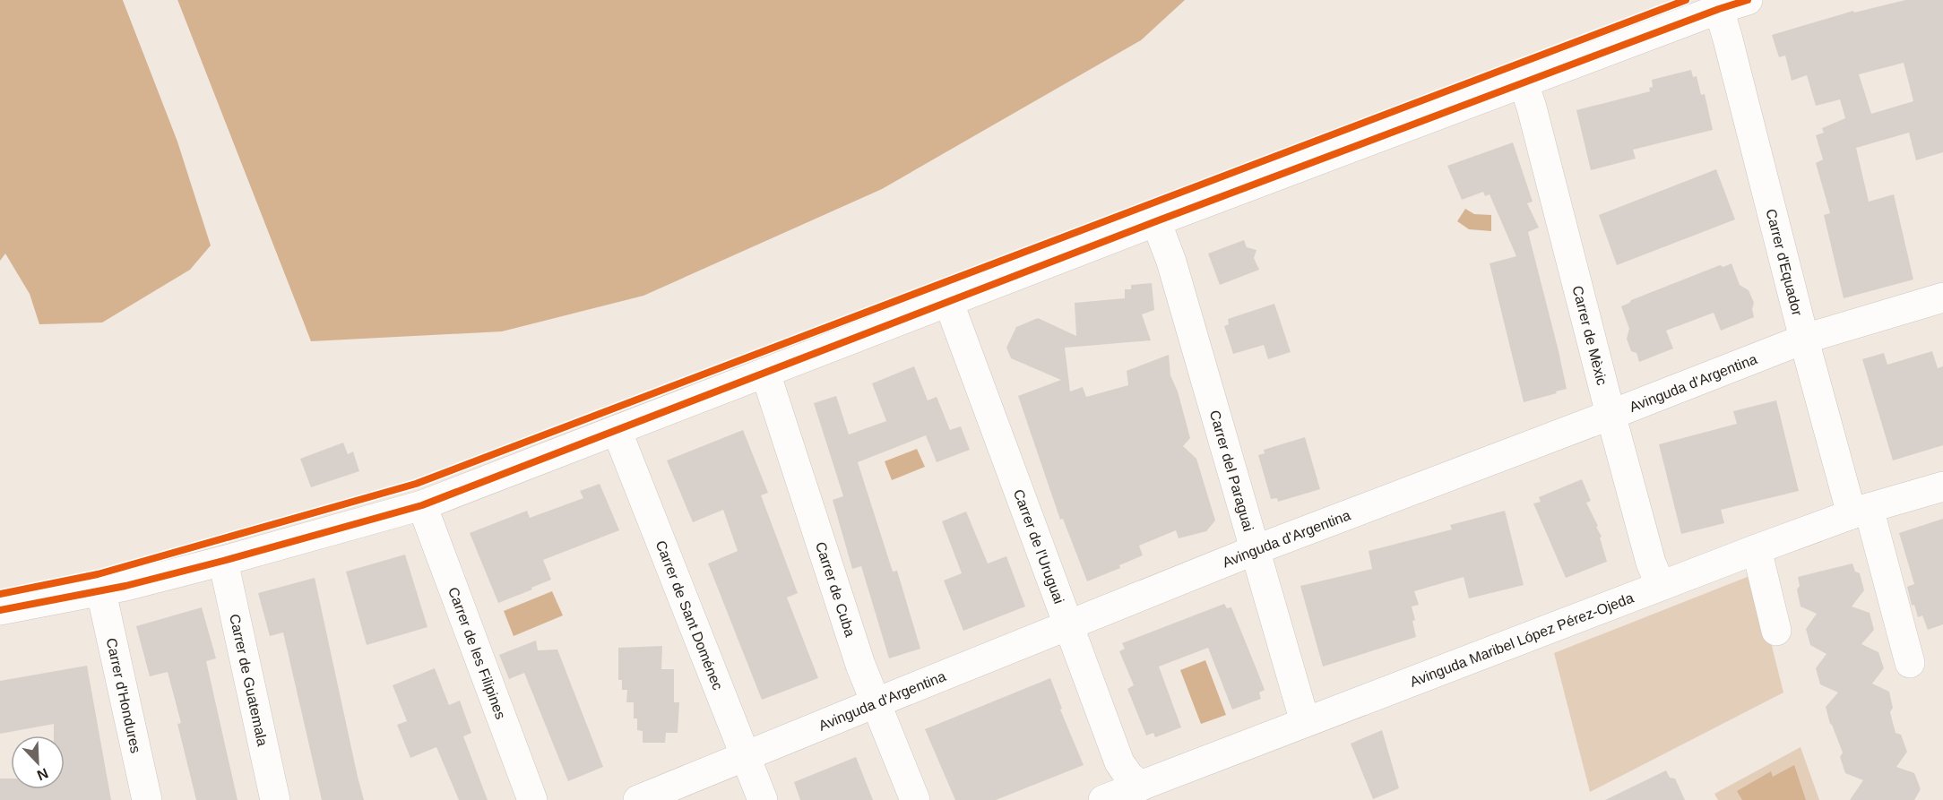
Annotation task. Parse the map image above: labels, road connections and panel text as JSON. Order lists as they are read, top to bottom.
{
  "streets": {
    "street": [
      "Carrer d'Equador",
      "Carrer de Mèxic",
      "Avinguda d'Argentina",
      "Carrer del Paraguai",
      "Carrer de l'Uruguai",
      "Carrer de Cuba",
      "Carrer de Sant Doménec",
      "Avinguda Maribel López Pérez-Ojeda",
      "Carrer de les Filipines",
      "Carrer de Guatemala",
      "Carrer d'Hondures"
    ]
  },
  "crossings": [
    ["Carrer d'Equador", "Avinguda d'Argentina"],
    ["Carrer d'Equador", "Avinguda Maribel López Pérez-Ojeda"],
    ["Carrer de Mèxic", "Avinguda d'Argentina"],
    ["Carrer de Mèxic", "Avinguda Maribel López Pérez-Ojeda"],
    ["Avinguda d'Argentina", "Carrer del Paraguai"],
    ["Avinguda d'Argentina", "Carrer de l'Uruguai"],
    ["Avinguda d'Argentina", "Carrer de Cuba"],
    ["Avinguda d'Argentina", "Carrer de Sant Doménec"],
    ["Carrer del Paraguai", "Avinguda Maribel López Pérez-Ojeda"],
    ["Carrer de l'Uruguai", "Avinguda Maribel López Pérez-Ojeda"]
  ],
  "north": "bottom right"
}
